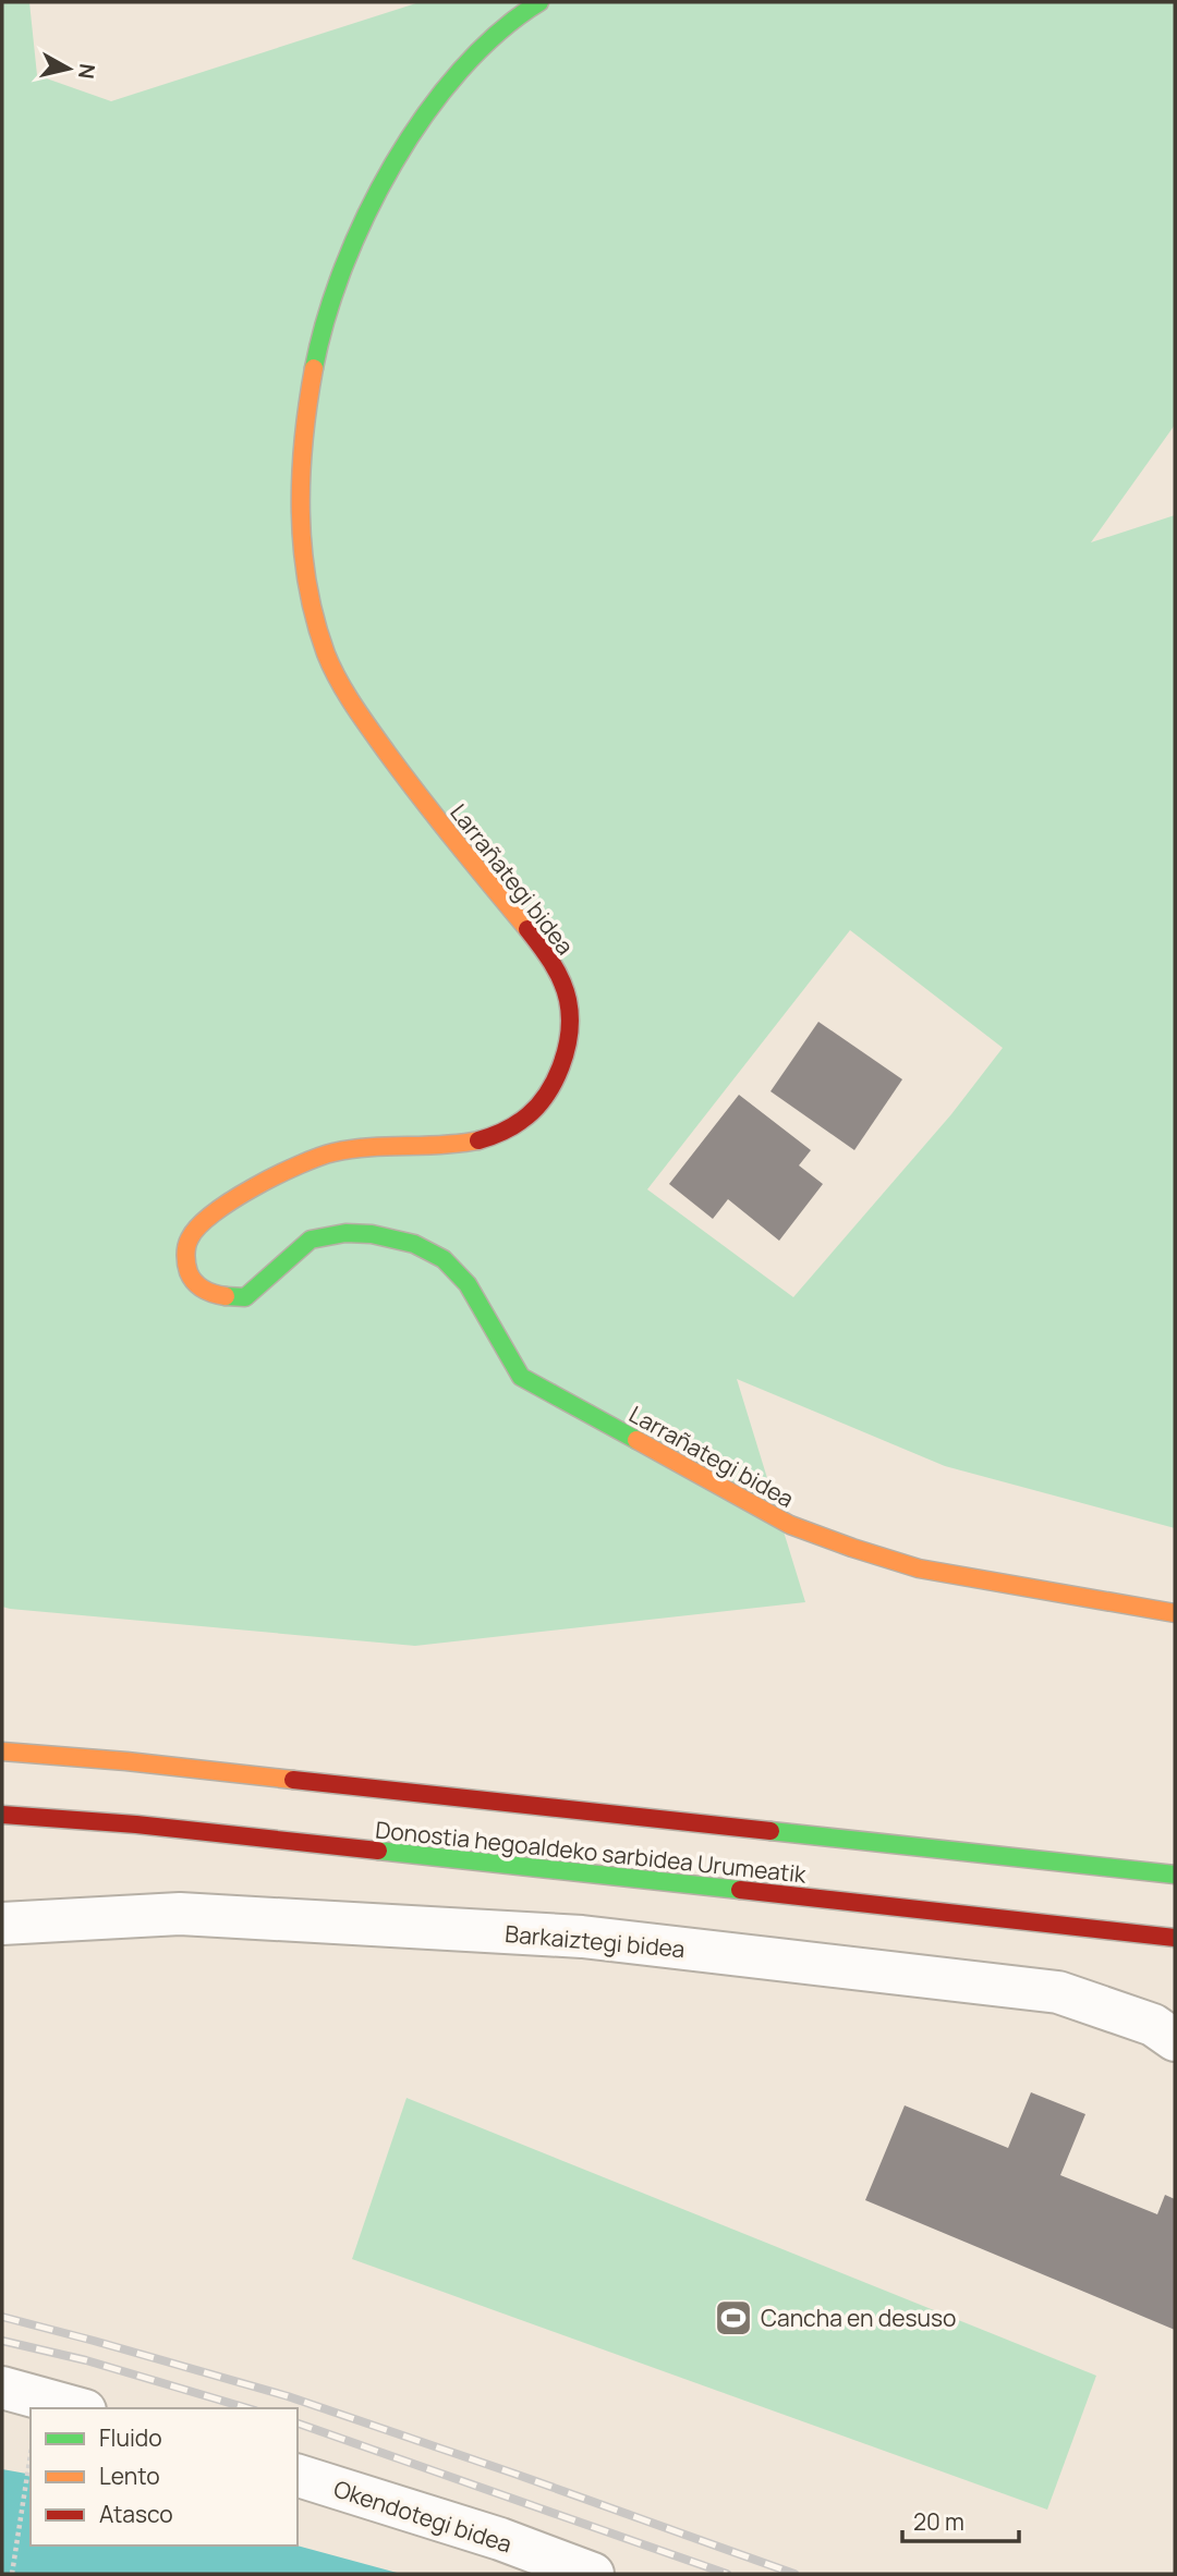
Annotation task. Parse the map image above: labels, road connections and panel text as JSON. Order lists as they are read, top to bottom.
{
  "streets": {
    "main road": ["Larrañategi bidea", "Donostia hegoaldeko sarbidea Urumeatik"],
    "street": ["Barkaiztegi bidea", "Okendotegi bidea"]
  },
  "places": {
    "sports": ["Cancha en desuso"]
  },
  "legend": ["Fluido", "Lento", "Atasco"],
  "scale_bar": "20 m",
  "north": "right"
}
